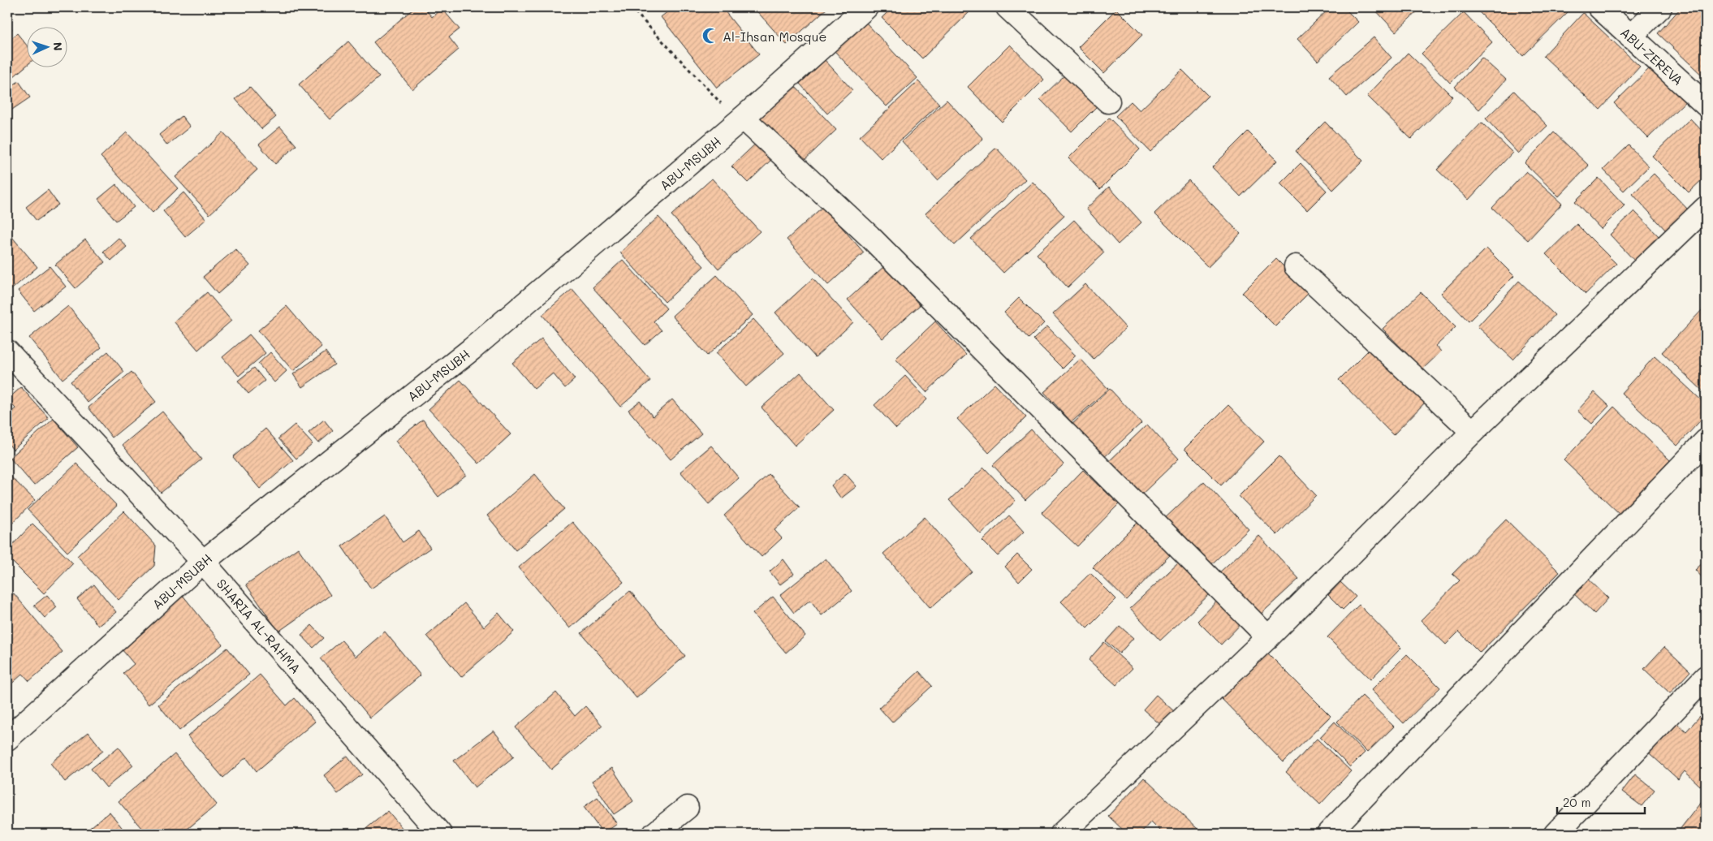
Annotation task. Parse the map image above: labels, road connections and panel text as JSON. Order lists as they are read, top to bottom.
{
  "streets": {
    "street": ["ABU-ZEREVA", "ABU-MSUBH", "SHARIA AL-RAHMA"]
  },
  "crossings": [
    ["ABU-MSUBH", "SHARIA AL-RAHMA"]
  ],
  "places": {
    "mosque": ["Al-Ihsan Mosque"]
  },
  "scale_bar": "20 m",
  "north": "right"
}
